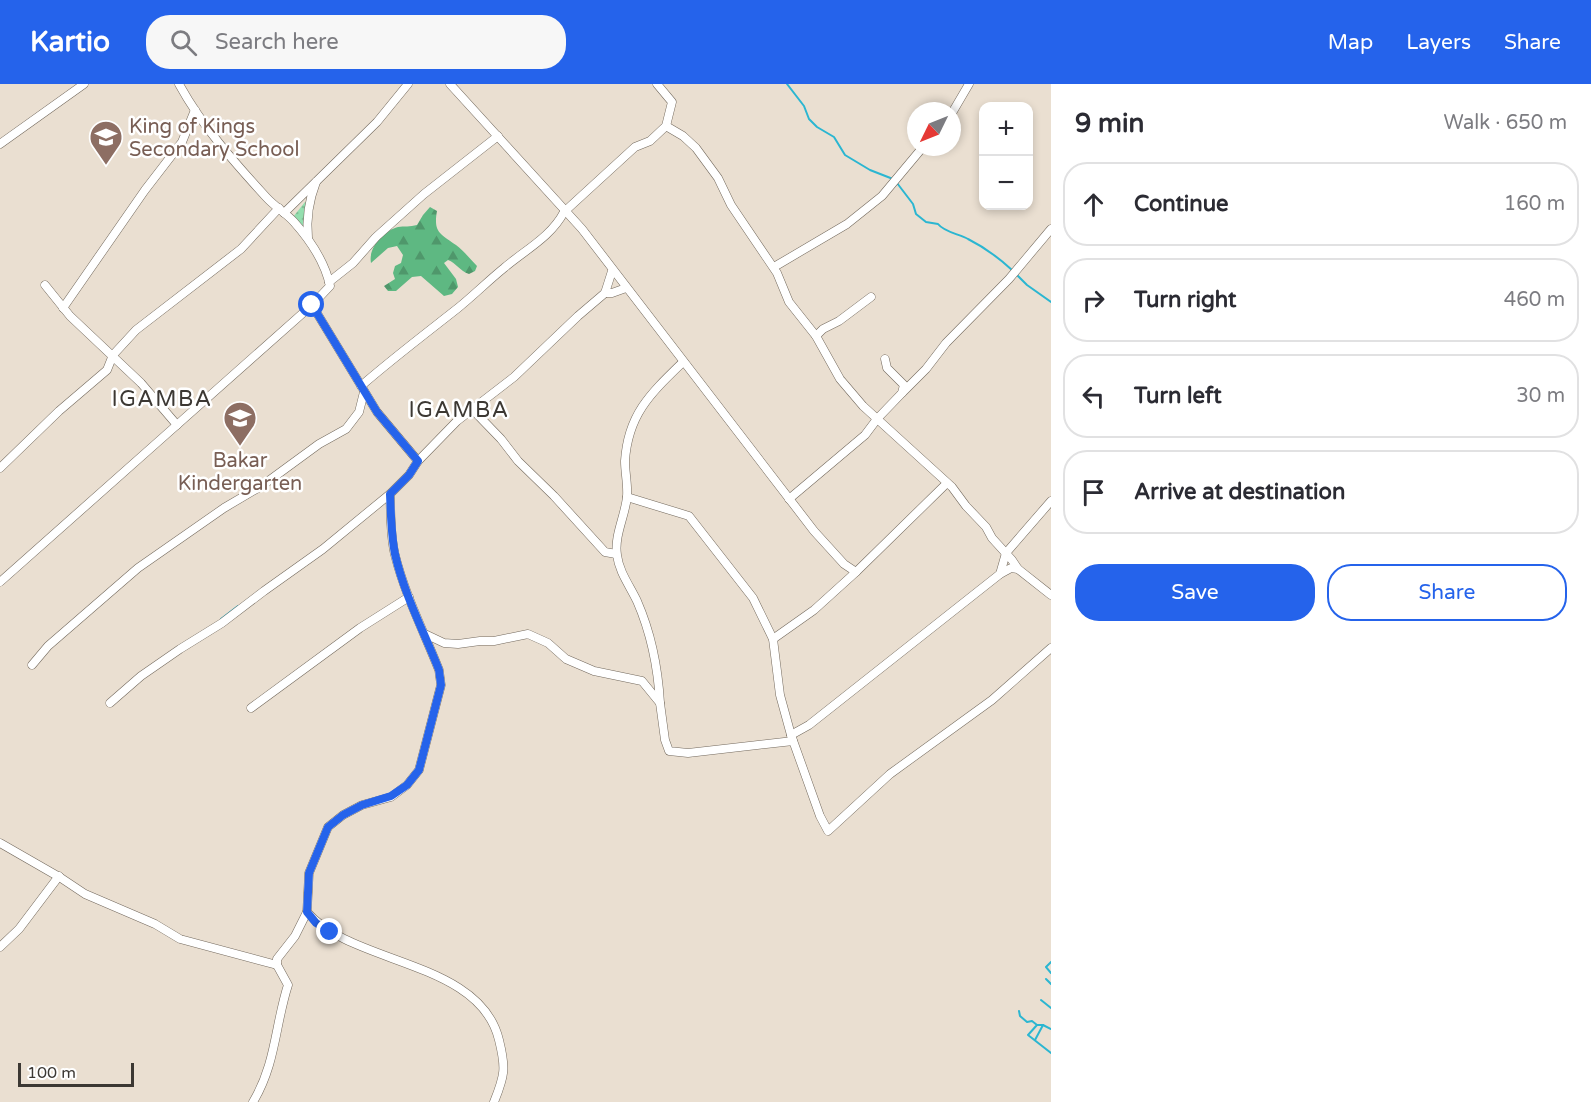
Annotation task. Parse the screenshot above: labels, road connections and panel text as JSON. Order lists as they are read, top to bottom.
{
  "districts": ["IGAMBA", "IGAMBA"],
  "places": {
    "school or university": ["King of Kings Secondary School", "Bakar Kindergarten"]
  },
  "scale_bar": "100 m",
  "north": "bottom left",
  "page": {
    "header": "Kartio",
    "search": "Search here",
    "nav": ["Map", "Layers", "Share"],
    "heading": ["9 min", "Walk · 650 m"],
    "map_buttons": ["+", "−"],
    "list": [
      ["Continue", "160 m"],
      ["Turn right", "460 m"],
      ["Turn left", "30 m"],
      "Arrive at destination"
    ],
    "buttons": ["Save", "Share"],
    "scale": "100 m"
  }
}
